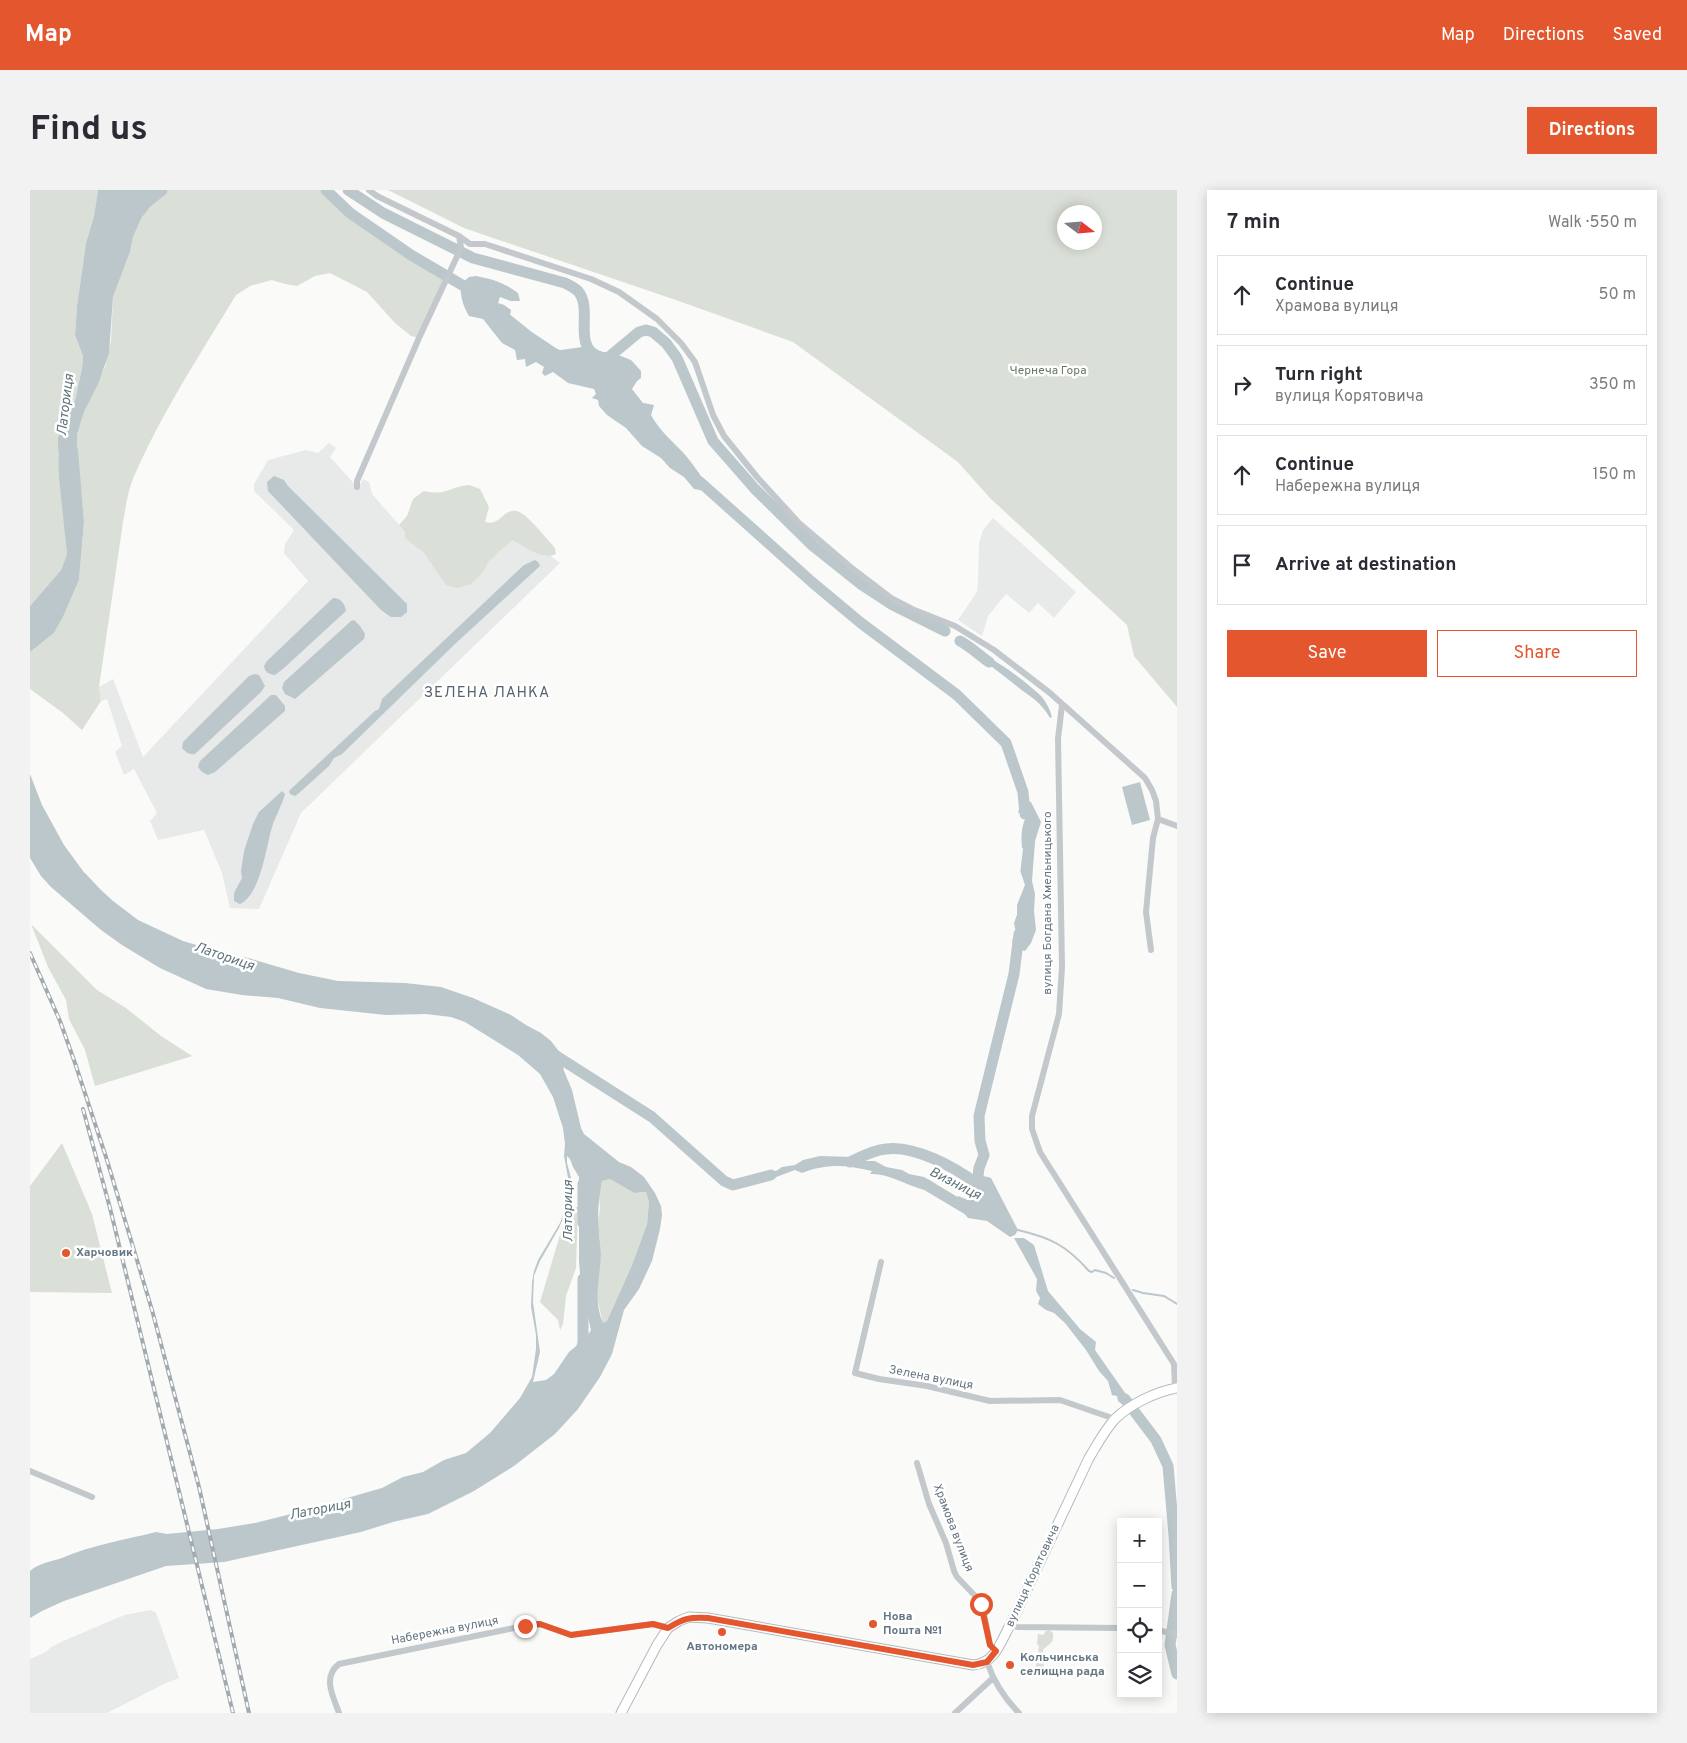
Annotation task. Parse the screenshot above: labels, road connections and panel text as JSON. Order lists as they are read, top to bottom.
{
  "streets": {
    "main road": ["вулиця Корятовича"],
    "street": [
      "вулиця Богдана Хмельницького",
      "Зелена вулиця",
      "Храмова вулиця",
      "Набережна вулиця"
    ]
  },
  "crossings": [
    ["вулиця Богдана Хмельницького", "вулиця Корятовича"],
    ["Зелена вулиця", "вулиця Корятовича"],
    ["Храмова вулиця", "вулиця Корятовича"]
  ],
  "districts": ["ЗЕЛЕНА ЛАНКА"],
  "water": ["Латориця", "Визниця"],
  "parks": ["Чернеча Гора"],
  "places": [
    "Харчовик",
    "Нова Пошта №1",
    "Автономера",
    "Кольчинська селищна рада"
  ],
  "north": "right",
  "page": {
    "header": "Map",
    "nav": ["Map", "Directions", "Saved"],
    "buttons": [
      "Directions",
      ["Save", "Share"]
    ],
    "title": "Find us",
    "heading": ["7 min", "Walk · 550 m"],
    "list": [
      ["Continue", "Храмова вулиця", "50 m"],
      ["Turn right", "вулиця Корятовича", "350 m"],
      ["Continue", "Набережна вулиця", "150 m"],
      "Arrive at destination"
    ],
    "map_buttons": ["+", "−"]
  }
}
